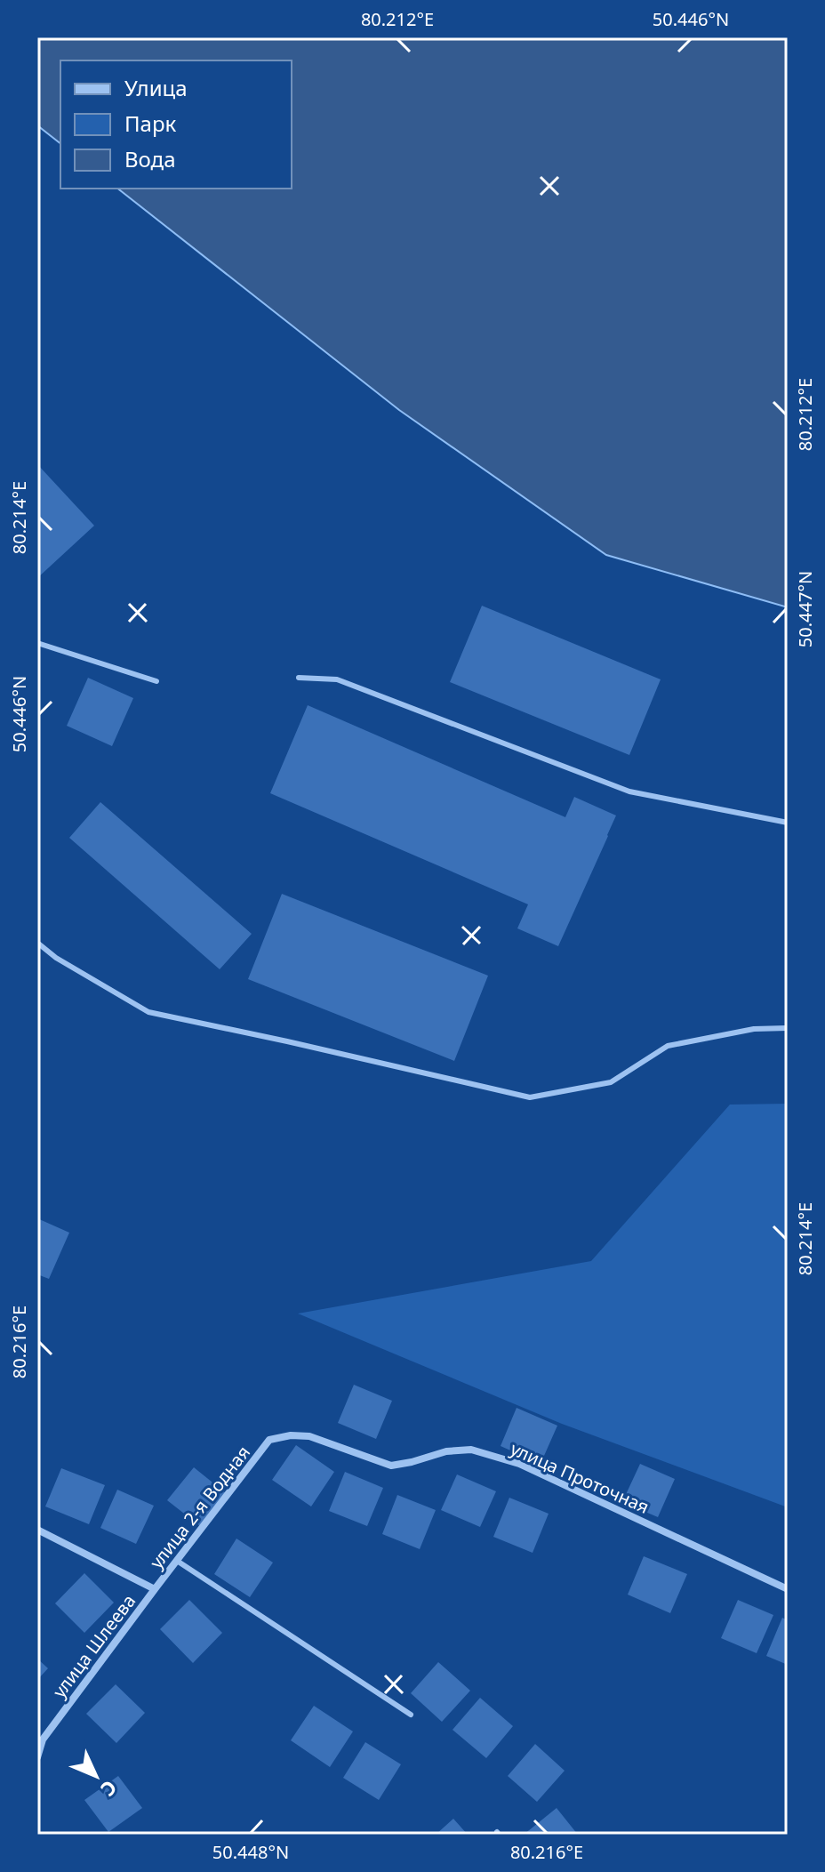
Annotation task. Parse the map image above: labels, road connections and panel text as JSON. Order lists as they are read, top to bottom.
{
  "streets": {
    "street": ["улица Проточная", "улица 2-я Водная", "улица Шлеева"]
  },
  "crossings": [
    ["улица Проточная", "улица 2-я Водная"],
    ["улица 2-я Водная", "улица Шлеева"]
  ],
  "legend": ["Улица", "Парк", "Вода"],
  "north": "bottom right",
  "coordinates": [
    "80.212°E",
    "50.446°N",
    "80.214°E",
    "50.447°N",
    "80.216°E",
    "50.448°N"
  ]
}
